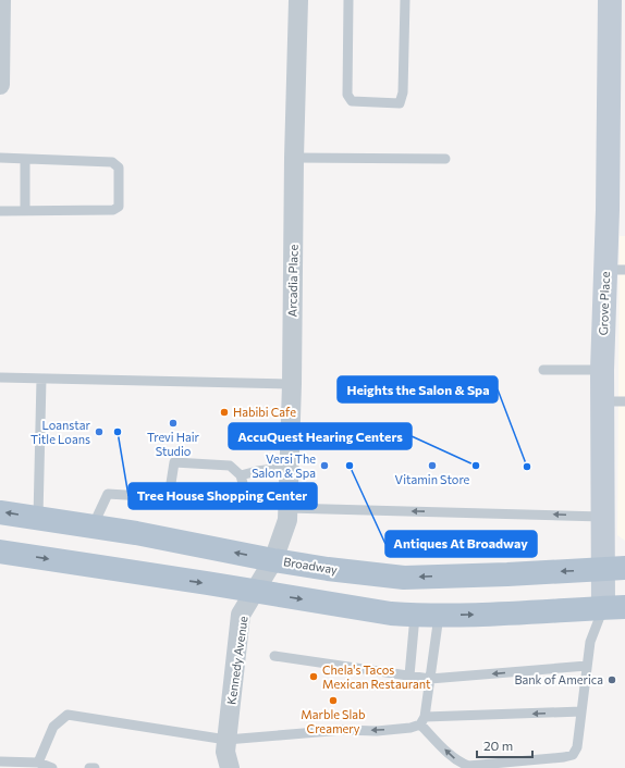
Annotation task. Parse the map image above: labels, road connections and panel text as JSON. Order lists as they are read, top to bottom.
{
  "streets": {
    "main road": ["Broadway"],
    "street": ["Arcadia Place", "Grove Place", "Kennedy Avenue"]
  },
  "crossings": [
    ["Arcadia Place", "Broadway"],
    ["Arcadia Place", "Kennedy Avenue"],
    ["Grove Place", "Broadway"],
    ["Broadway", "Kennedy Avenue"]
  ],
  "places": [
    "Habibi Cafe",
    "Trevi Hair Studio",
    "Loanstar Title Loans",
    "Tree House Shopping Center",
    "Versi The Salon & Spa",
    "Antiques At Broadway",
    "Vitamin Store",
    "AccuQuest Hearing Centers",
    "Heights the Salon & Spa",
    "Chela's Tacos Mexican Restaurant",
    "Bank of America",
    "Marble Slab Creamery"
  ],
  "scale_bar": "20 m"
}
